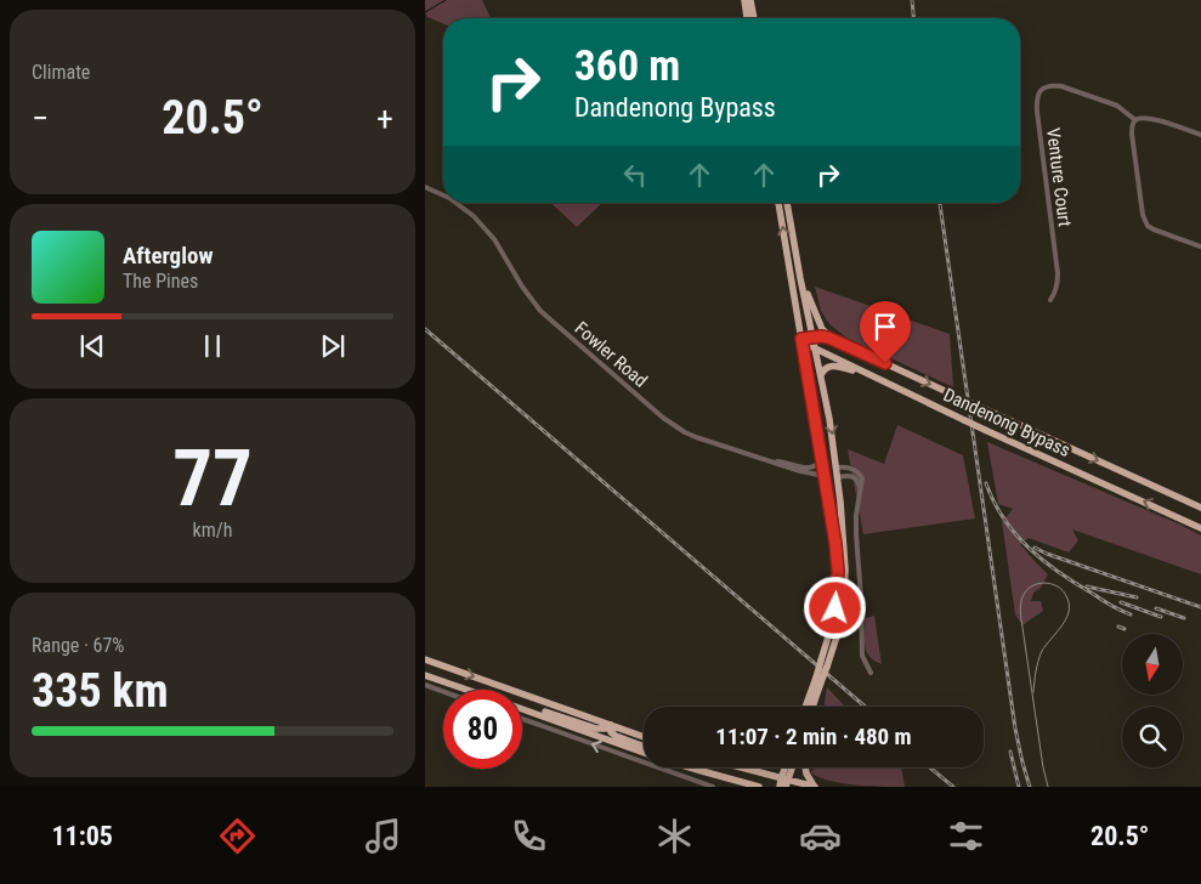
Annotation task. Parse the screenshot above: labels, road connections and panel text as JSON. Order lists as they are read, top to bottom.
{
  "streets": {
    "highway": ["Dandenong Bypass"],
    "street": ["Venture Court", "Fowler Road"]
  },
  "north": "bottom",
  "page": {
    "tile": [
      "Climate",
      ["77", "km/h"],
      ["Range · 67%", "335 km"]
    ],
    "turn": ["360 m", "Dandenong Bypass"],
    "heat": ["−", "20.5°", "+"],
    "song": ["Afterglow", "The Pines"],
    "limit": "80",
    "trip": "11:07 · 2 min · 480 m",
    "tabs": ["11:05", "20.5°"]
  }
}
